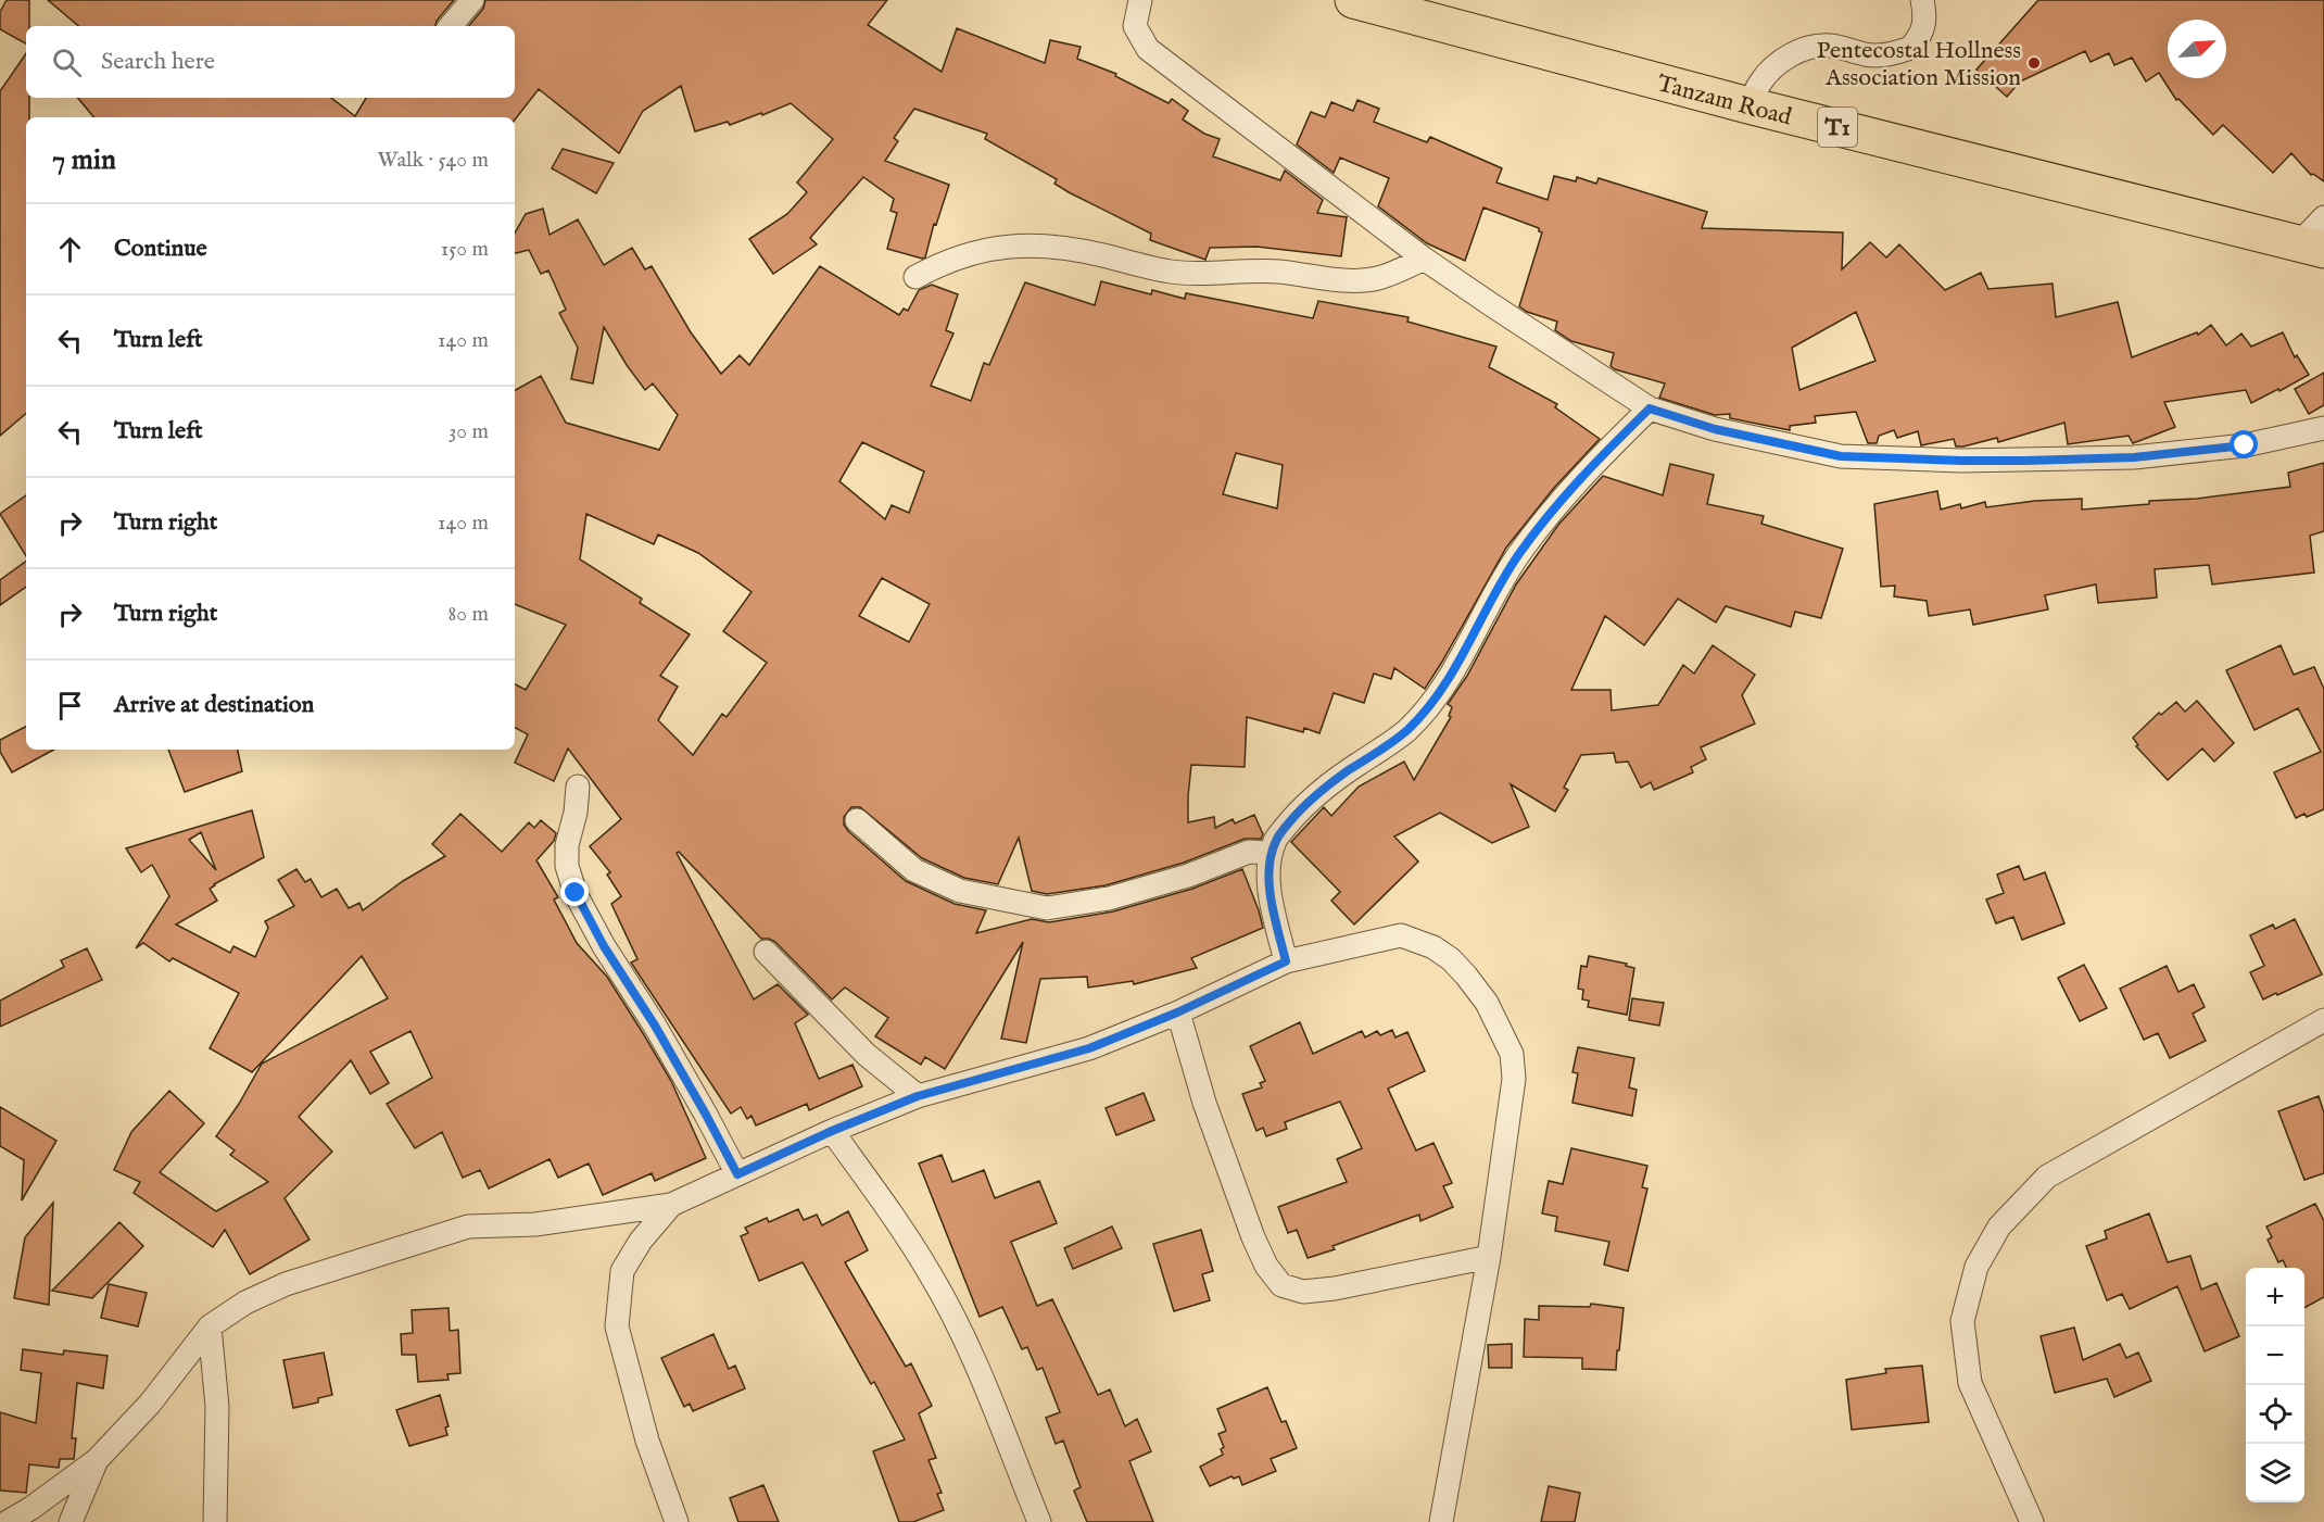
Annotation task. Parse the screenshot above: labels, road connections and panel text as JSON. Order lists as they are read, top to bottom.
{
  "streets": {
    "highway": ["Tanzam Road", "T1"]
  },
  "places": ["Pentecostal Hollness Association Mission"],
  "north": "top right",
  "page": {
    "search": "Search here",
    "heading": ["7 min", "Walk · 540 m"],
    "list": [
      ["Continue", "150 m"],
      ["Turn left", "140 m"],
      ["Turn left", "30 m"],
      ["Turn right", "140 m"],
      ["Turn right", "80 m"],
      "Arrive at destination"
    ],
    "map_buttons": ["+", "−"]
  }
}
